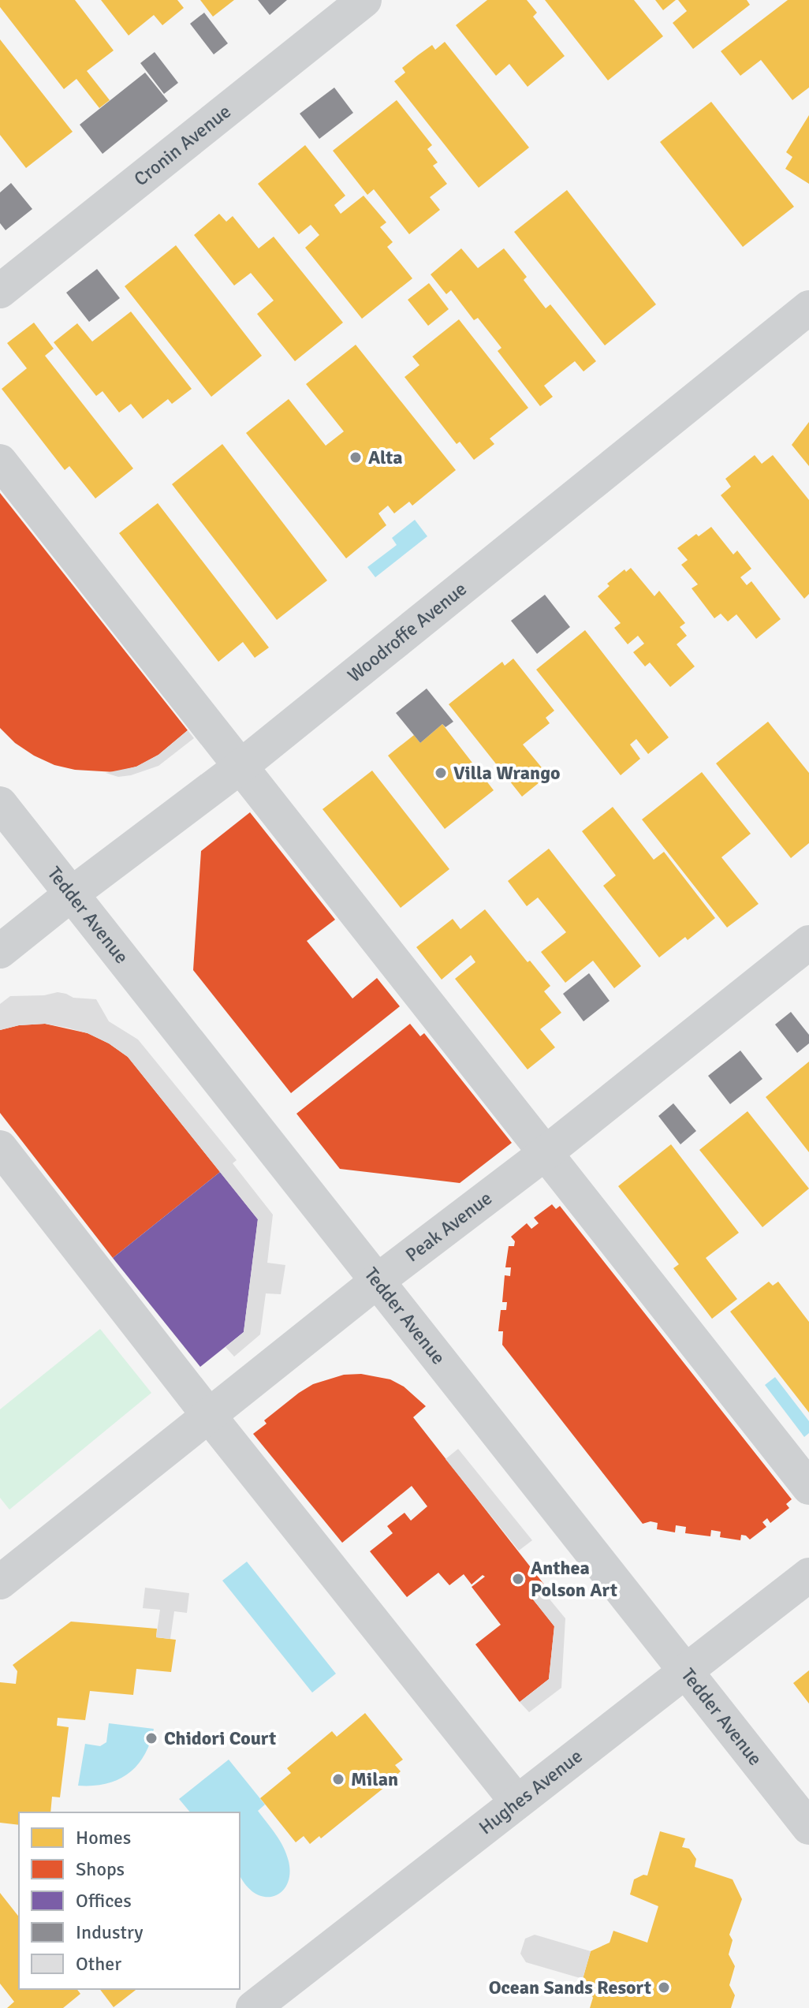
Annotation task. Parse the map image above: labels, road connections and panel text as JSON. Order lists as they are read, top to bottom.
{
  "streets": {
    "street": [
      "Cronin Avenue",
      "Woodroffe Avenue",
      "Tedder Avenue",
      "Peak Avenue",
      "Hughes Avenue"
    ]
  },
  "crossings": [
    ["Woodroffe Avenue", "Tedder Avenue"],
    ["Tedder Avenue", "Peak Avenue"],
    ["Tedder Avenue", "Hughes Avenue"]
  ],
  "places": [
    "Alta",
    "Villa Wrango",
    "Anthea Polson Art",
    "Chidori Court",
    "Milan",
    "Ocean Sands Resort"
  ],
  "legend": [
    "Homes",
    "Shops",
    "Offices",
    "Industry",
    "Other"
  ]
}
